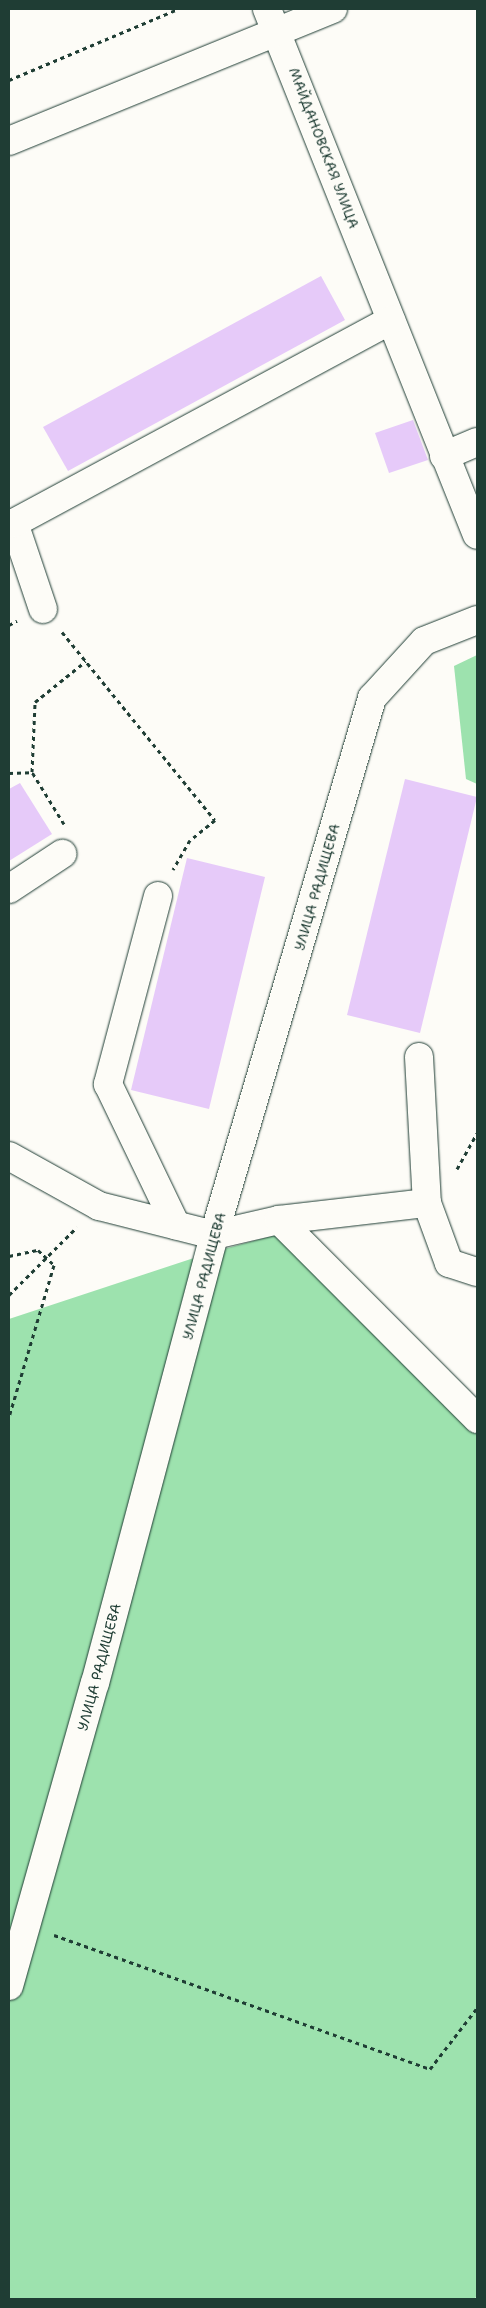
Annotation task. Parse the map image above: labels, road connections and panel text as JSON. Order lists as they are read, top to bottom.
{
  "streets": {
    "street": ["МАЙДАНОВСКАЯ УЛИЦА", "УЛИЦА РАДИЩЕВА"]
  }
}
